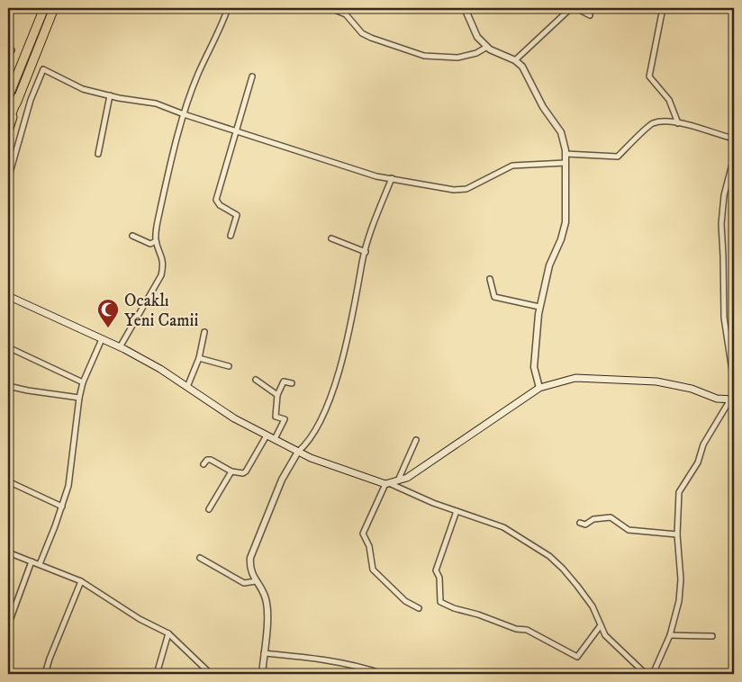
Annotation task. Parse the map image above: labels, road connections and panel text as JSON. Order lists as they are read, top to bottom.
{
  "places": {
    "mosque": ["Ocaklı Yeni Camii"]
  }
}
